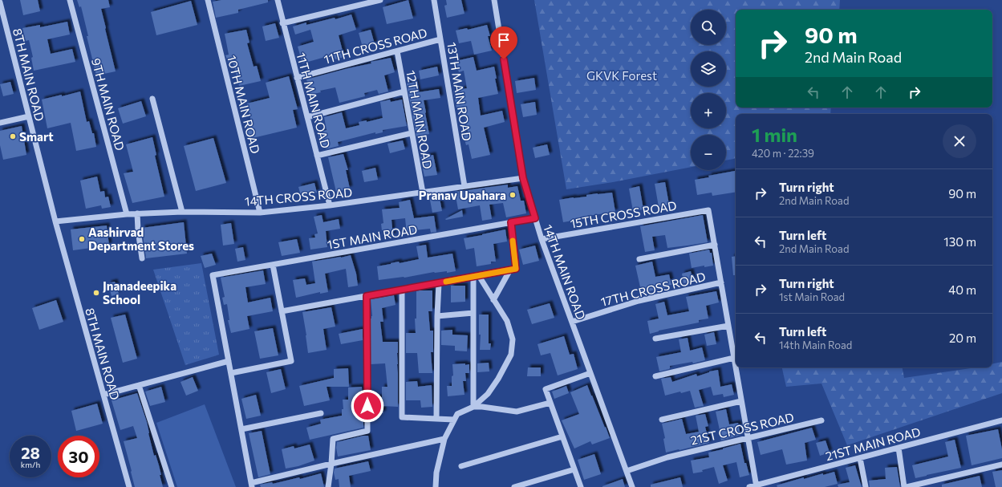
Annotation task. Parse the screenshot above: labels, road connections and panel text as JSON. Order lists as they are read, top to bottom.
{
  "streets": {
    "street": [
      "11TH CROSS ROAD",
      "8TH MAIN ROAD",
      "13TH MAIN ROAD",
      "11TH MAIN ROAD",
      "9TH MAIN ROAD",
      "10TH MAIN ROAD",
      "12TH MAIN ROAD",
      "14TH CROSS ROAD",
      "15TH CROSS ROAD",
      "1ST MAIN ROAD",
      "14TH MAIN ROAD",
      "17TH CROSS ROAD",
      "21ST CROSS ROAD",
      "21ST MAIN ROAD"
    ]
  },
  "crossings": [
    ["11TH CROSS ROAD", "13TH MAIN ROAD"],
    ["11TH CROSS ROAD", "11TH MAIN ROAD"],
    ["11TH CROSS ROAD", "12TH MAIN ROAD"],
    ["8TH MAIN ROAD", "14TH CROSS ROAD"],
    ["13TH MAIN ROAD", "14TH CROSS ROAD"],
    ["11TH MAIN ROAD", "14TH CROSS ROAD"],
    ["9TH MAIN ROAD", "14TH CROSS ROAD"],
    ["10TH MAIN ROAD", "14TH CROSS ROAD"],
    ["12TH MAIN ROAD", "14TH CROSS ROAD"],
    ["14TH CROSS ROAD", "14TH MAIN ROAD"],
    ["15TH CROSS ROAD", "14TH MAIN ROAD"],
    ["1ST MAIN ROAD", "14TH MAIN ROAD"],
    ["14TH MAIN ROAD", "17TH CROSS ROAD"],
    ["14TH MAIN ROAD", "21ST CROSS ROAD"]
  ],
  "parks": ["GKVK Forest"],
  "places": [
    "Smart",
    "Pranav Upahara",
    "Aashirvad Department Stores",
    "Jnanadeepika School"
  ],
  "page": {
    "map_buttons": ["+", "−"],
    "turn": ["90 m", "2nd Main Road"],
    "heading": ["1 min", "420 m · 22:39"],
    "list": [
      {
        "name": "Turn right",
        "note": "2nd Main Road",
        "value": "90 m"
      },
      {
        "name": "Turn left",
        "note": "2nd Main Road",
        "value": "130 m"
      },
      {
        "name": "Turn right",
        "note": "1st Main Road",
        "value": "40 m"
      },
      {
        "name": "Turn left",
        "note": "14th Main Road",
        "value": "20 m"
      }
    ],
    "speed": "28 km/h",
    "limit": "30"
  }
}
